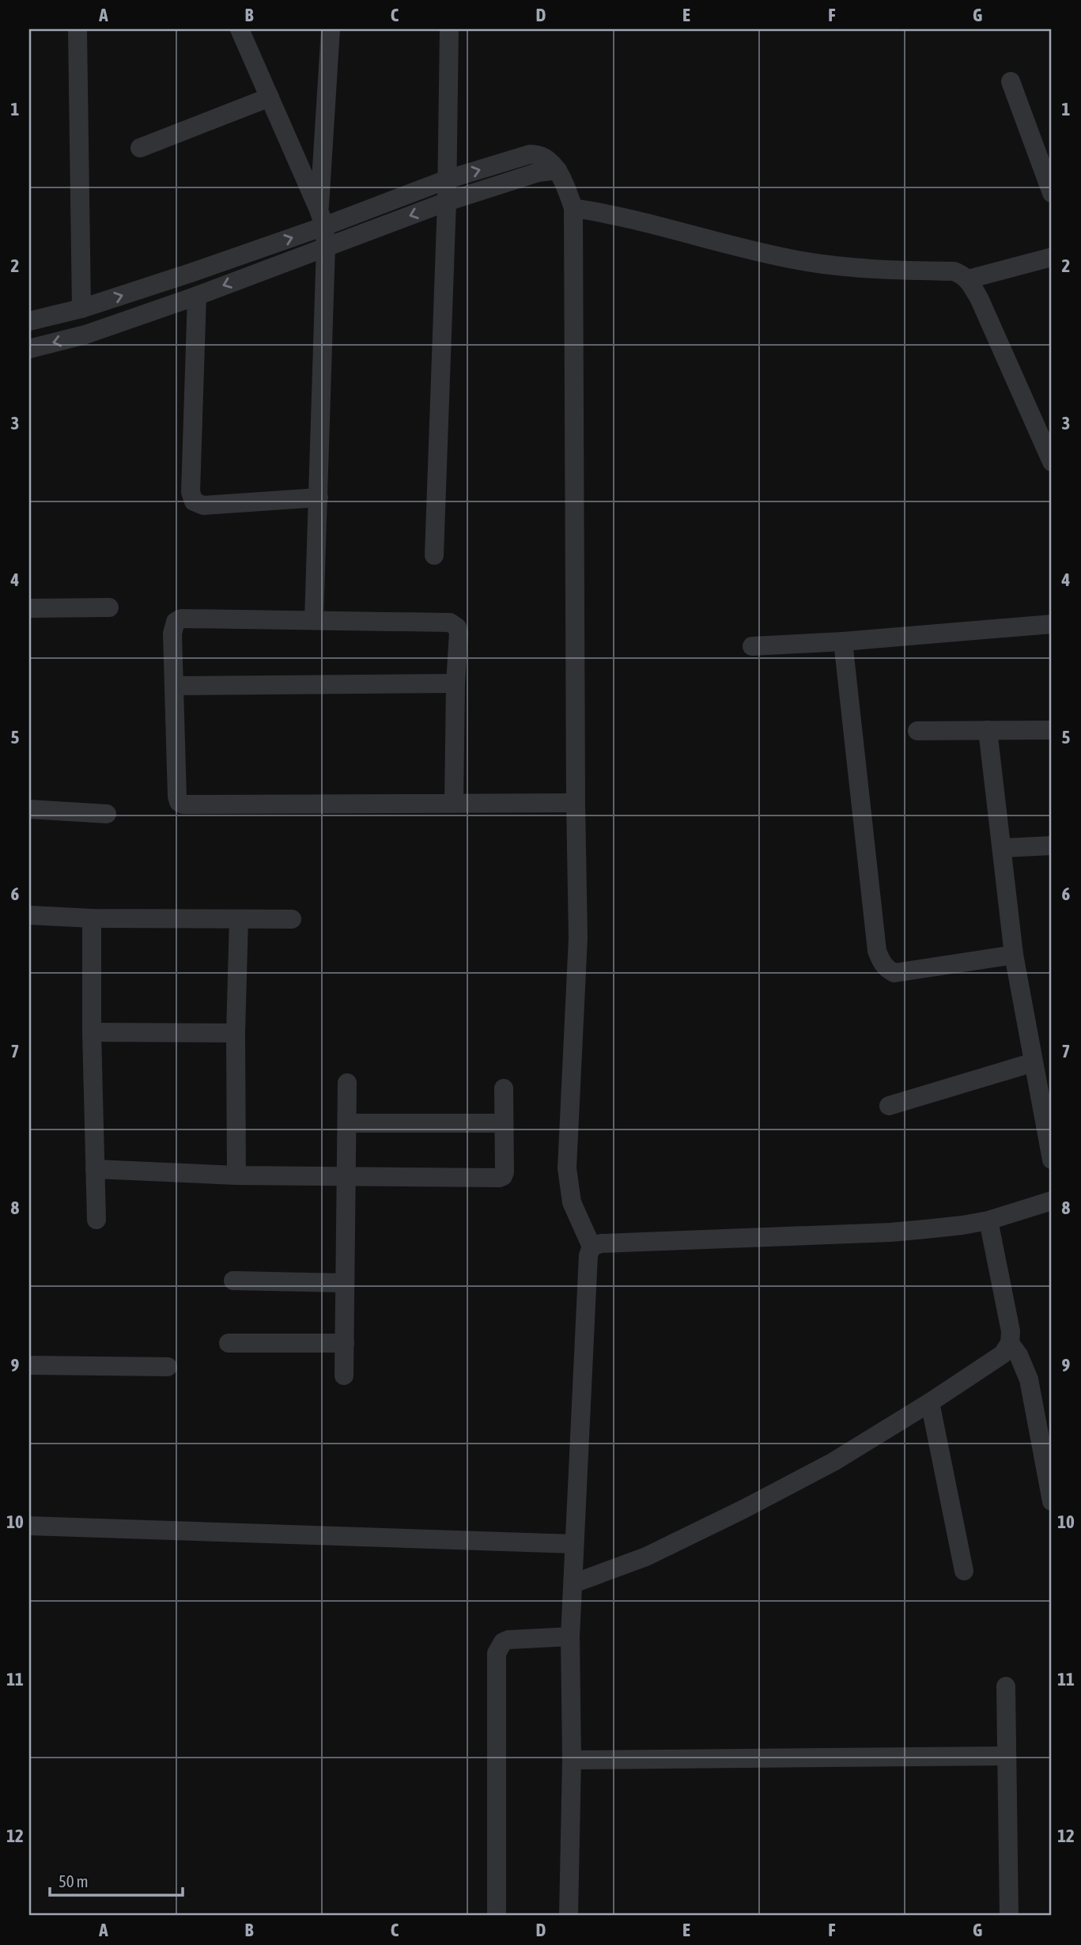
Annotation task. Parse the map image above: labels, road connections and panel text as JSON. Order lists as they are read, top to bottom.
{
  "scale_bar": "50 m",
  "grid": {
    "columns": [
      "A",
      "B",
      "C",
      "D",
      "E",
      "F",
      "G"
    ],
    "rows": [
      "1",
      "2",
      "3",
      "4",
      "5",
      "6",
      "7",
      "8",
      "9",
      "10",
      "11",
      "12"
    ]
  }
}
